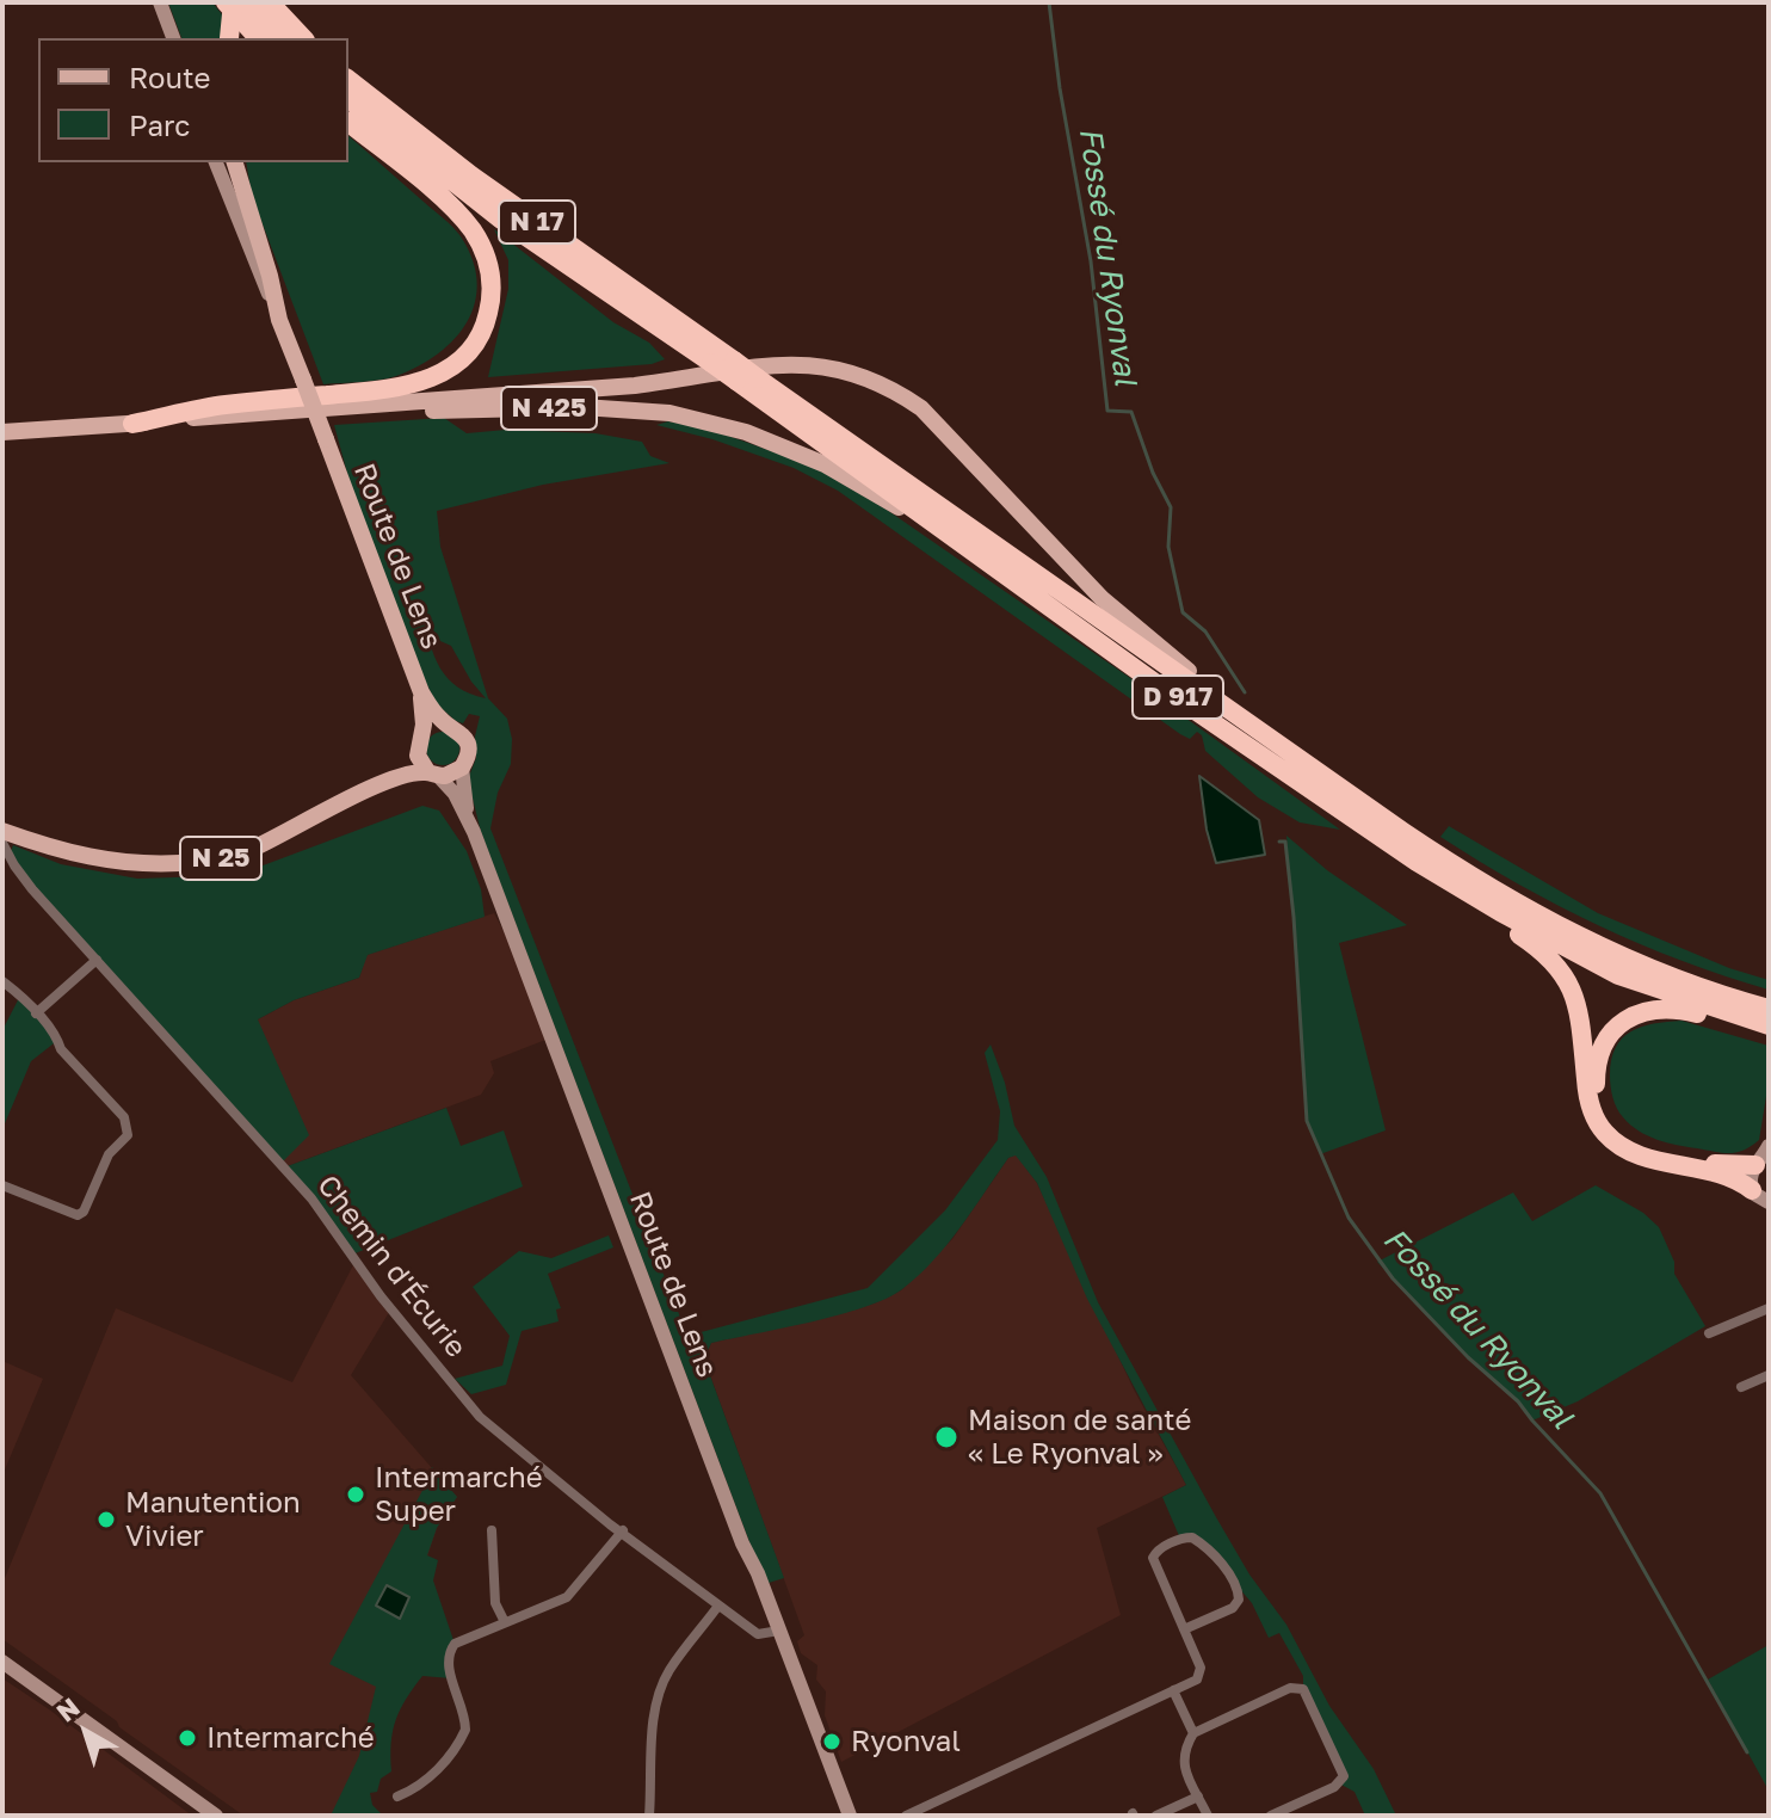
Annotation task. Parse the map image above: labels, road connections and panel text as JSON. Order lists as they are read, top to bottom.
{
  "streets": {
    "highway": ["N 17", "D 917"],
    "main road": ["N 425", "Route de Lens", "N 25"],
    "street": ["Chemin d'Écurie"]
  },
  "crossings": [
    ["N 17", "D 917"],
    ["N 425", "D 917"],
    ["Route de Lens", "N 25"],
    ["Route de Lens", "Chemin d'Écurie"]
  ],
  "water": ["Fossé du Ryonval"],
  "places": [
    "Maison de santé « Le Ryonval »",
    "Intermarché Super",
    "Manutention Vivier",
    "Intermarché",
    "Ryonval"
  ],
  "legend": ["Route", "Parc"],
  "north": "top left"
}
